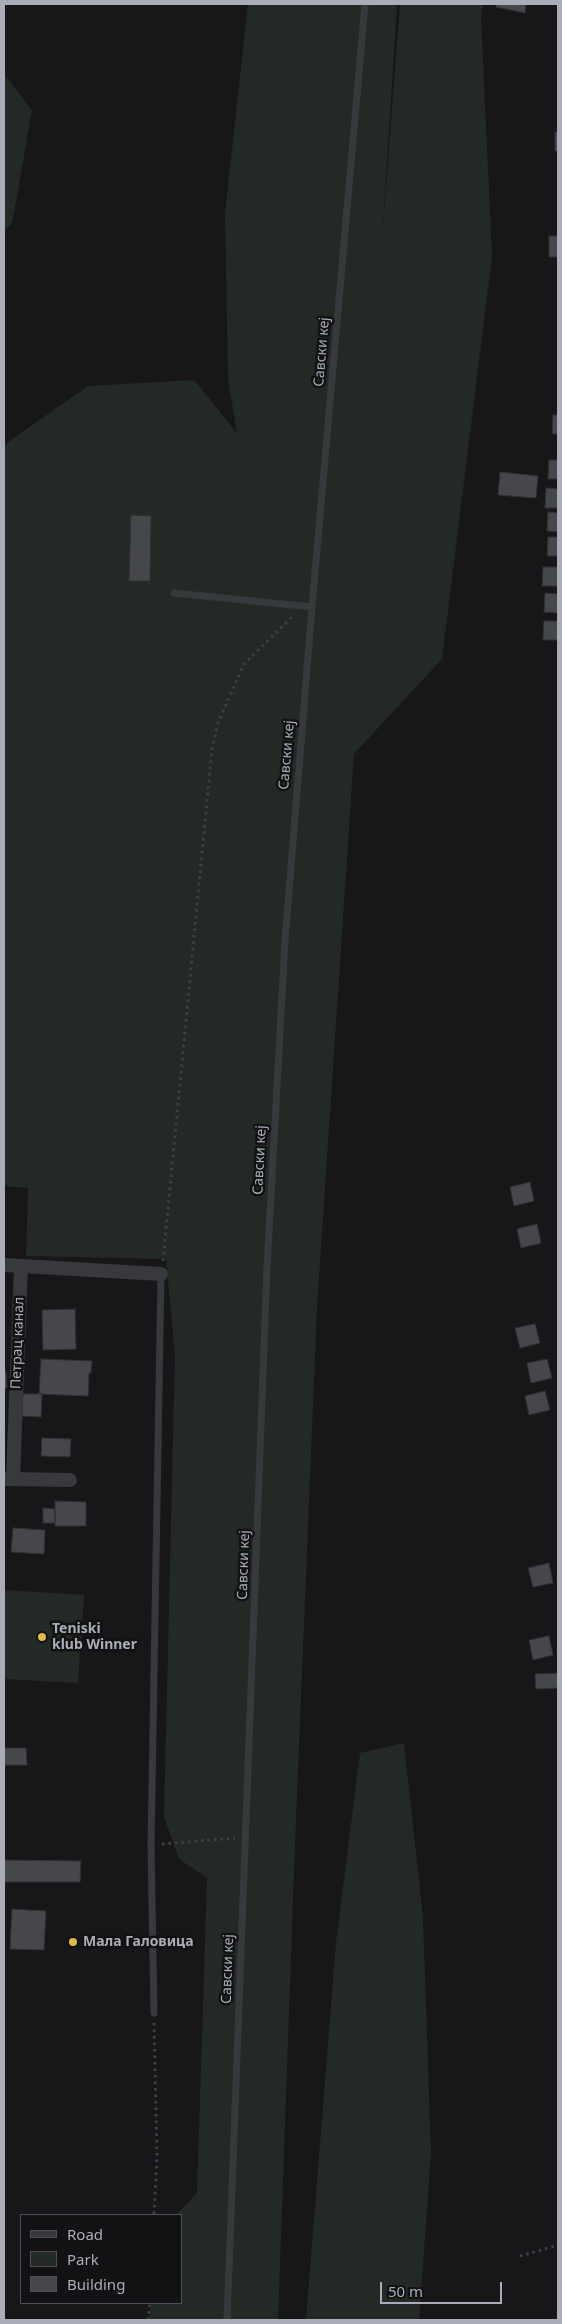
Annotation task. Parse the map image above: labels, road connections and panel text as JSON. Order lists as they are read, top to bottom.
{
  "streets": {
    "street": ["Петрац канал"],
    "lane": ["Савски кеј"]
  },
  "places": ["Teniski klub Winner", "Мала Галовица"],
  "legend": ["Road", "Park", "Building"],
  "scale_bar": "50 m"
}
